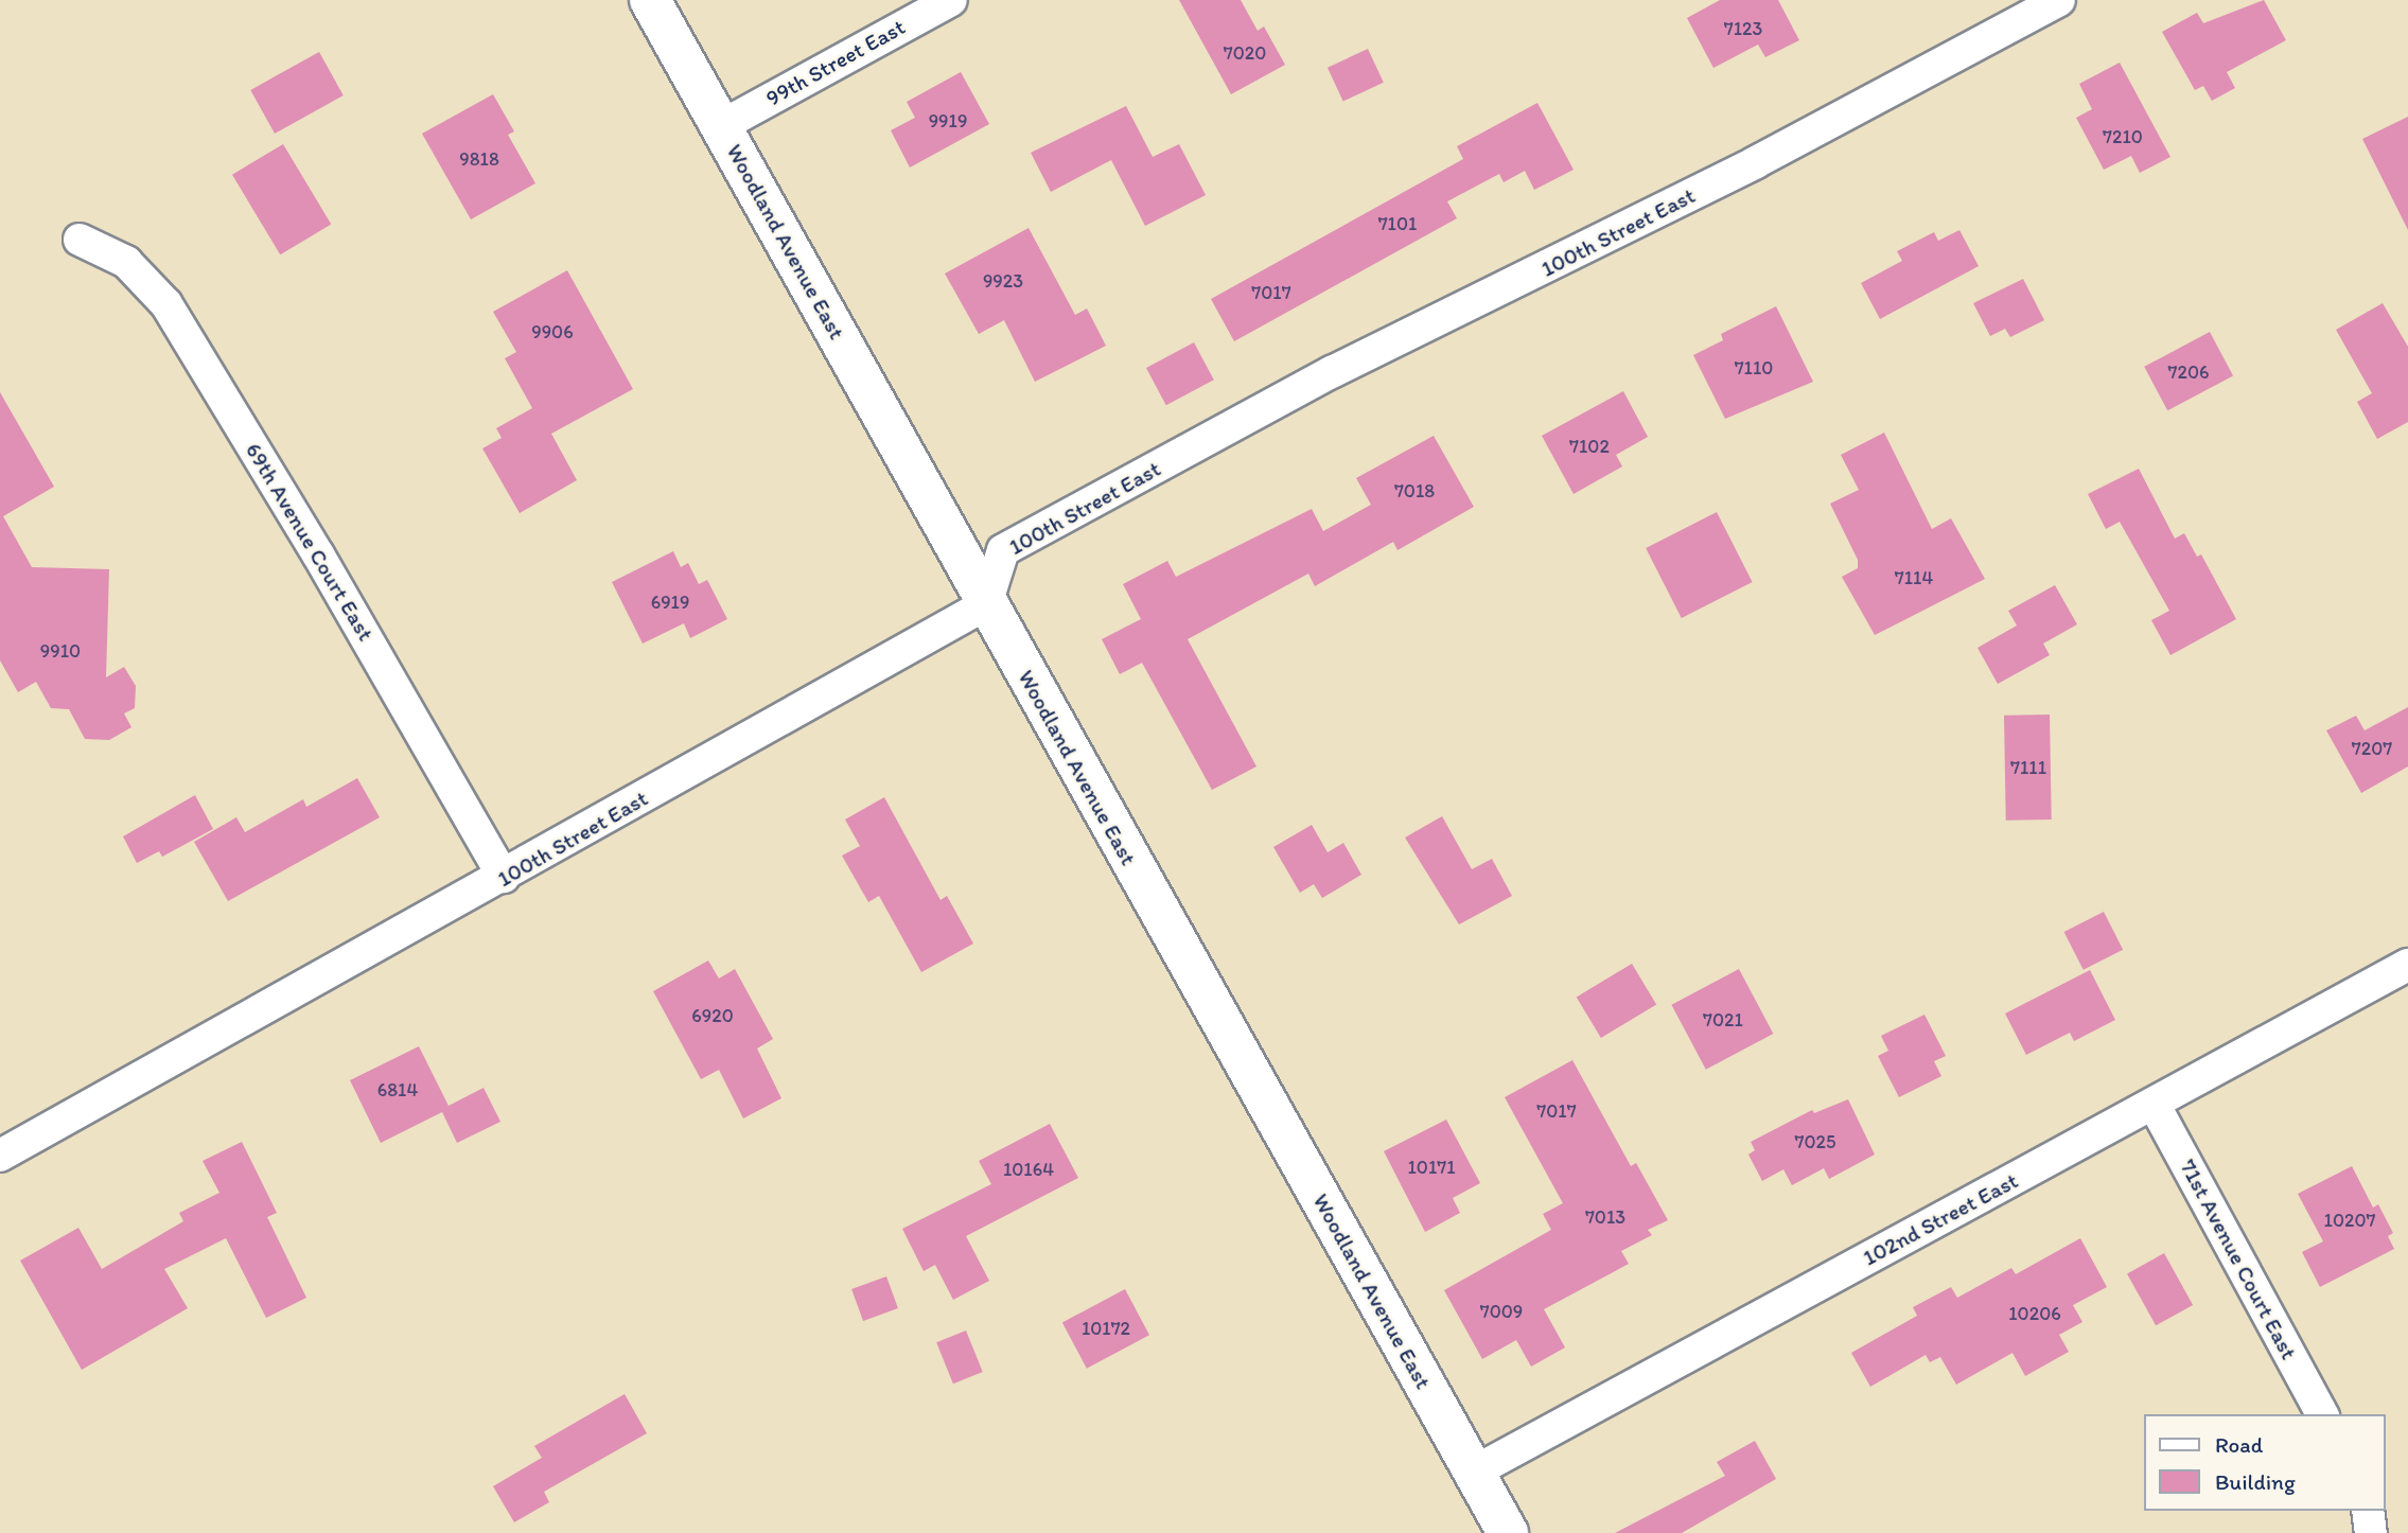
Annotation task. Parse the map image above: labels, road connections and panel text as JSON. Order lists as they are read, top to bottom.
{
  "streets": {
    "street": [
      "99th Street East",
      "100th Street East",
      "Woodland Avenue East",
      "69th Avenue Court East",
      "102nd Street East",
      "71st Avenue Court East"
    ]
  },
  "crossings": [
    ["99th Street East", "Woodland Avenue East"],
    ["100th Street East", "Woodland Avenue East"],
    ["100th Street East", "69th Avenue Court East"],
    ["Woodland Avenue East", "102nd Street East"],
    ["102nd Street East", "71st Avenue Court East"]
  ],
  "house_numbers": [
    "7123",
    "7020",
    "9919",
    "7210",
    "9818",
    "7101",
    "9923",
    "7017",
    "9906",
    "7110",
    "7206",
    "7102",
    "7018",
    "7114",
    "6919",
    "9910",
    "7207",
    "7111",
    "6920",
    "7021",
    "6814",
    "7017",
    "7025",
    "10171",
    "10164",
    "7013",
    "10207",
    "7009",
    "10206",
    "10172"
  ],
  "legend": ["Road", "Building"]
}
